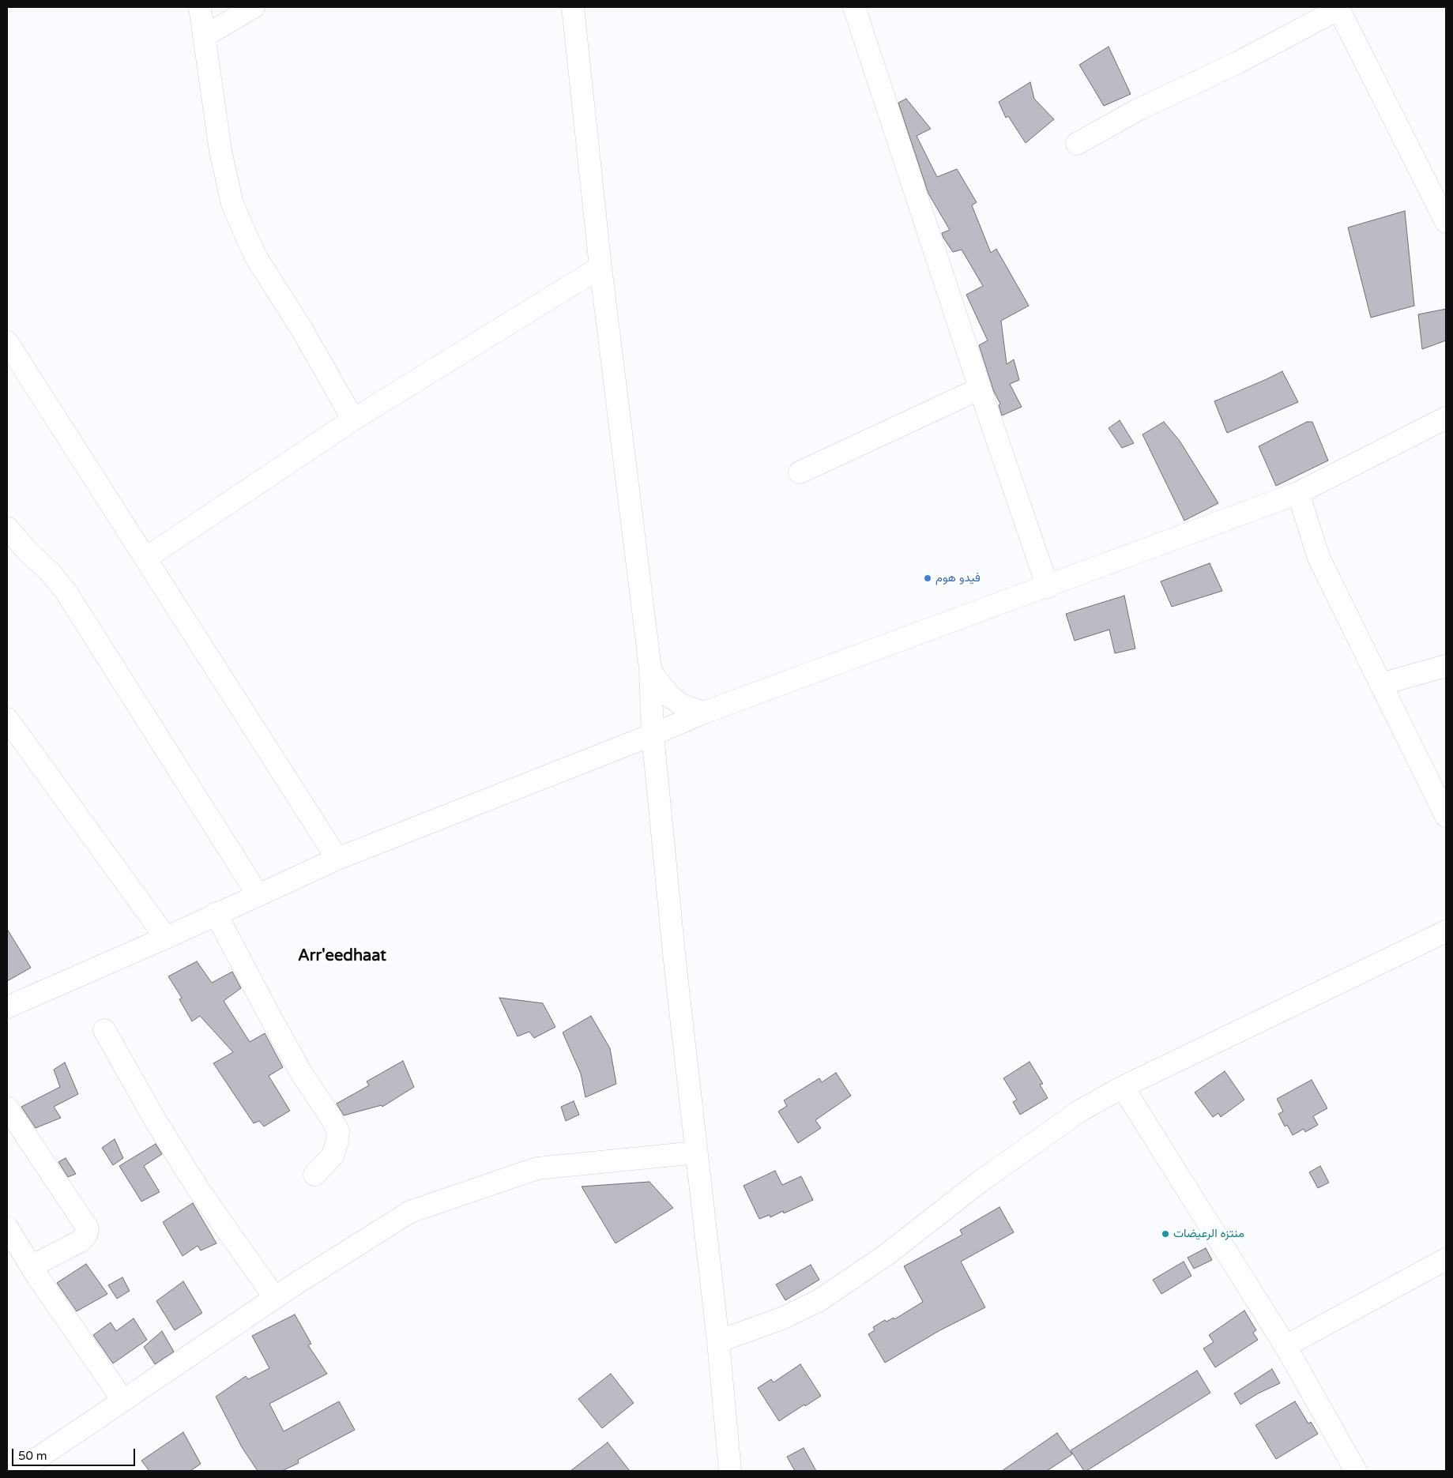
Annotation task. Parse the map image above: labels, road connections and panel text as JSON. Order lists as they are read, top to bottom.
{
  "districts": ["Arr'eedhaat"],
  "places": ["فيدو هوم", "منتزه الرعيضات"],
  "scale_bar": "50 m"
}
